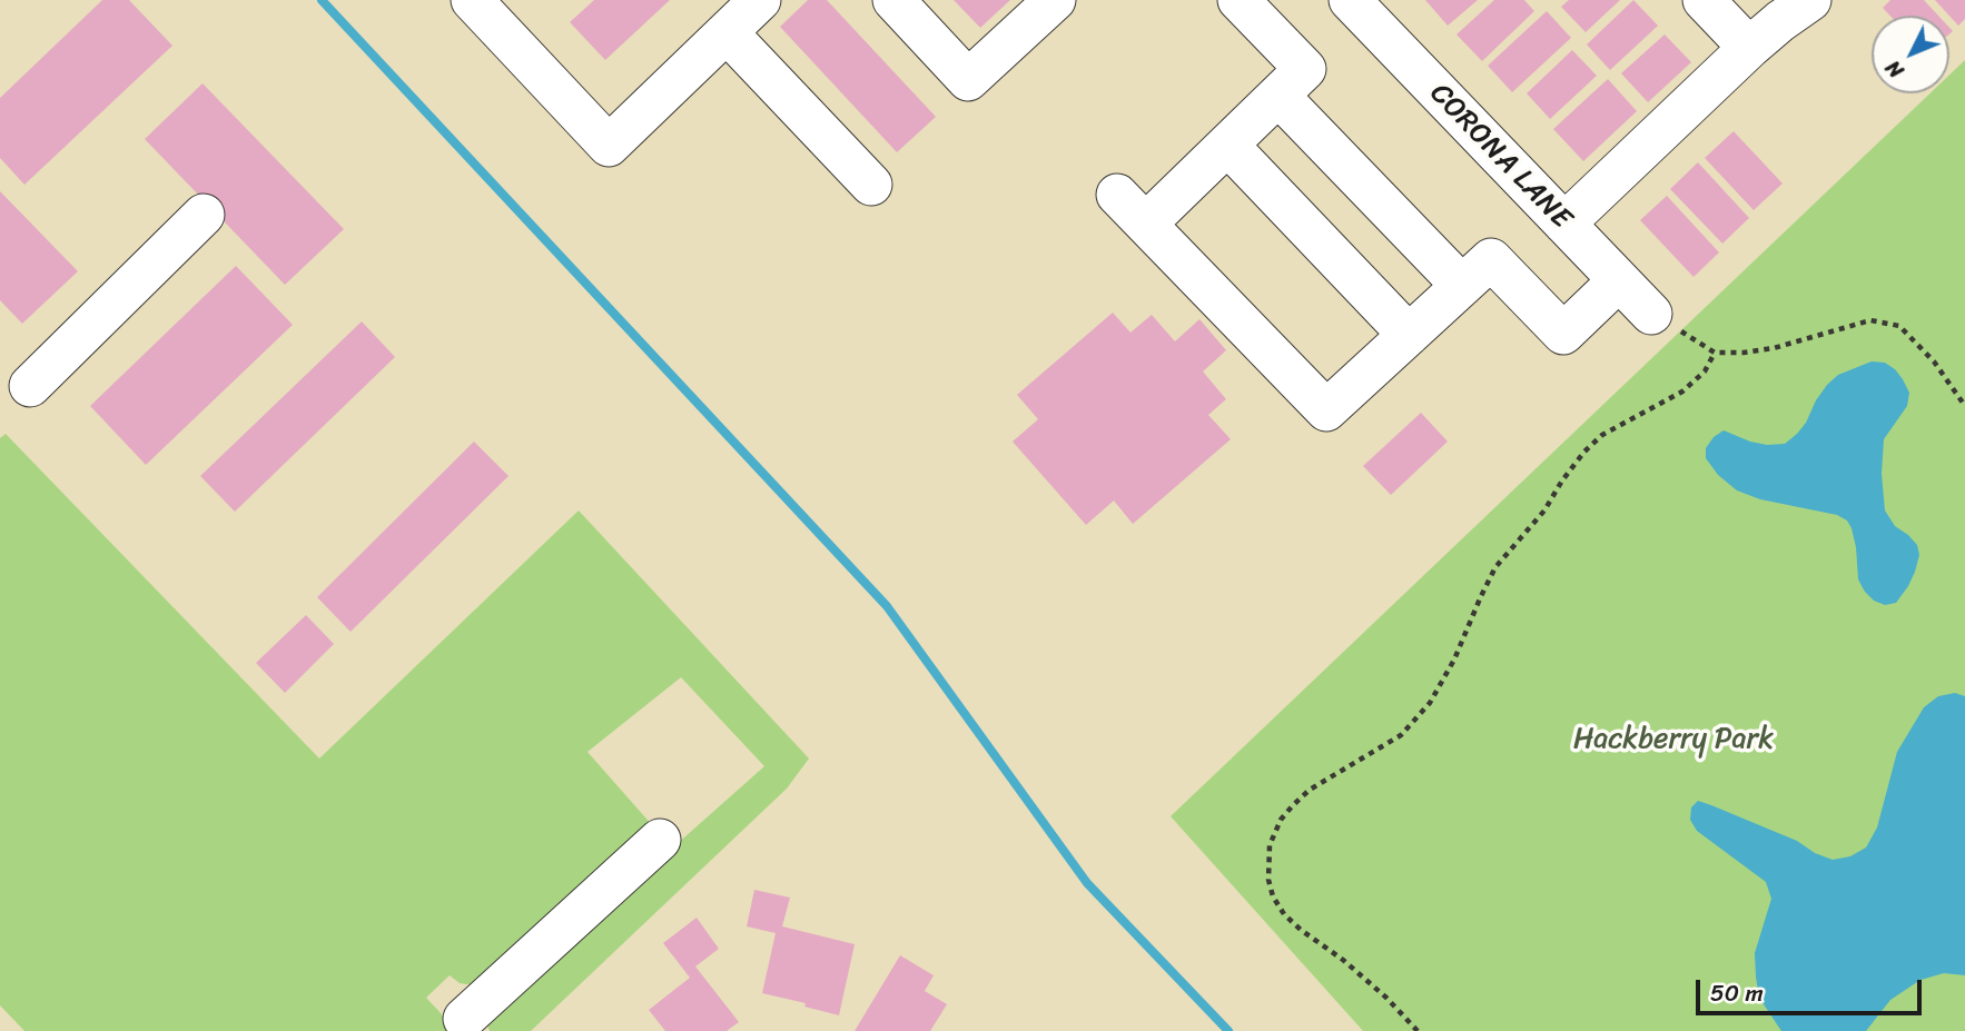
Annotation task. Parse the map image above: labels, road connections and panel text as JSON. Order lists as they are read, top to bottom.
{
  "streets": {
    "street": ["CORONA LANE"]
  },
  "parks": ["Hackberry Park"],
  "scale_bar": "50 m",
  "north": "bottom left"
}
